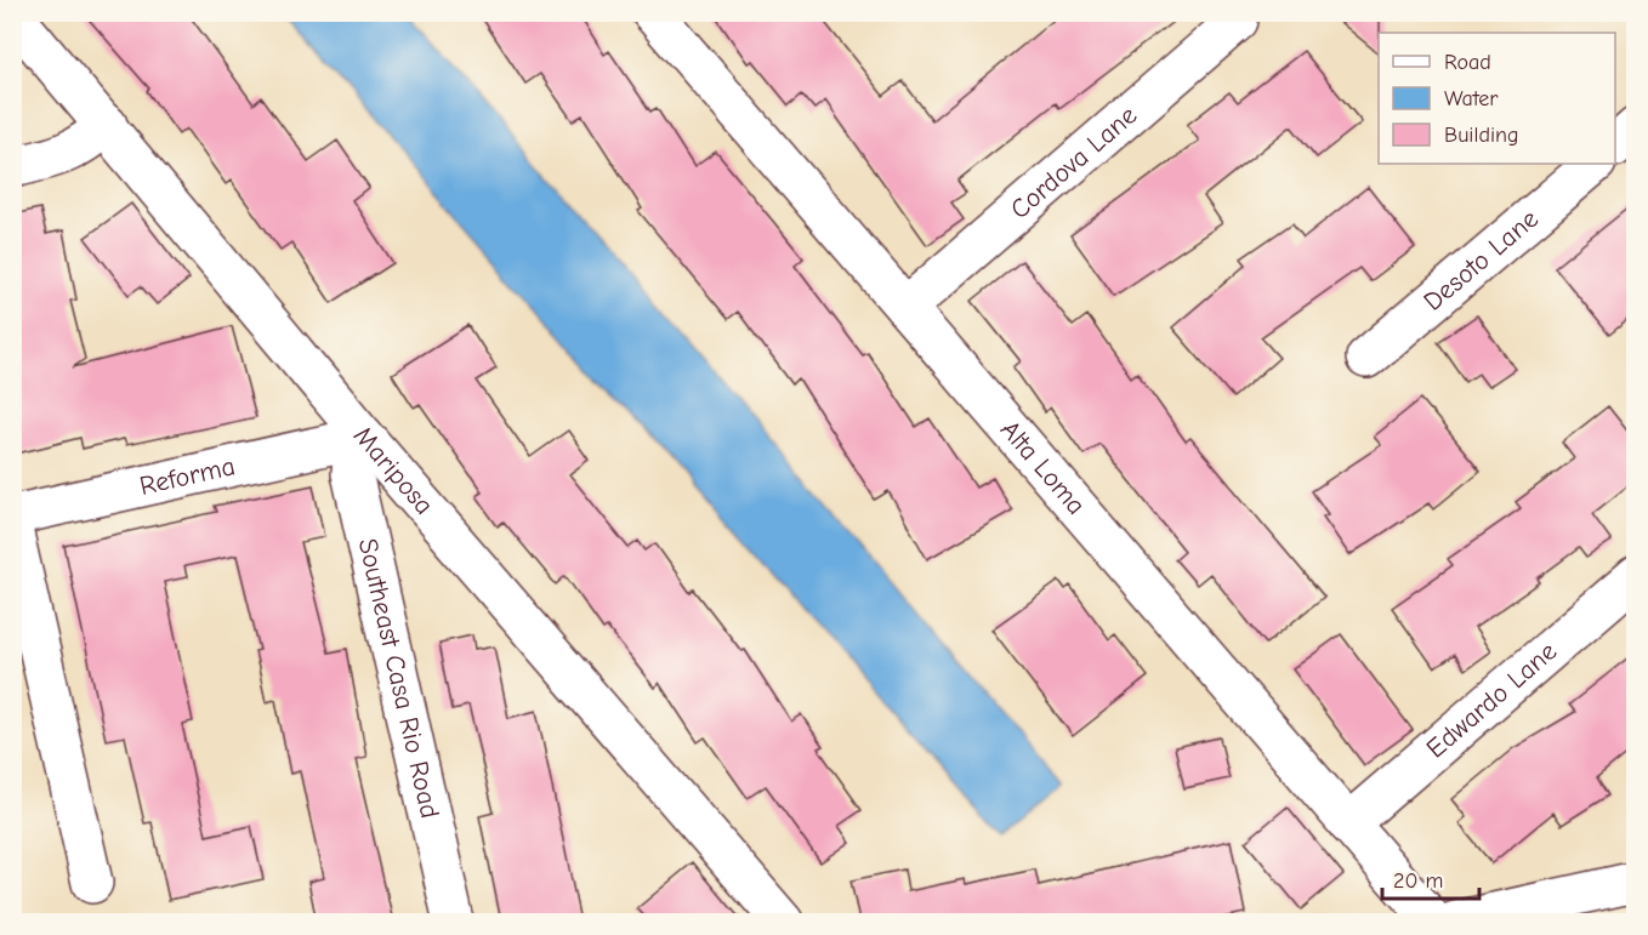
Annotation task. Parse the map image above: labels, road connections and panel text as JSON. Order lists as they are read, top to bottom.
{
  "streets": {
    "street": [
      "Cordova Lane",
      "Desoto Lane",
      "Alta Loma",
      "Mariposa",
      "Reforma",
      "Southeast Casa Rio Road",
      "Edwardo Lane"
    ]
  },
  "crossings": [
    ["Cordova Lane", "Alta Loma"],
    ["Alta Loma", "Edwardo Lane"],
    ["Mariposa", "Reforma"],
    ["Mariposa", "Southeast Casa Rio Road"],
    ["Reforma", "Southeast Casa Rio Road"]
  ],
  "legend": ["Road", "Water", "Building"],
  "scale_bar": "20 m"
}
